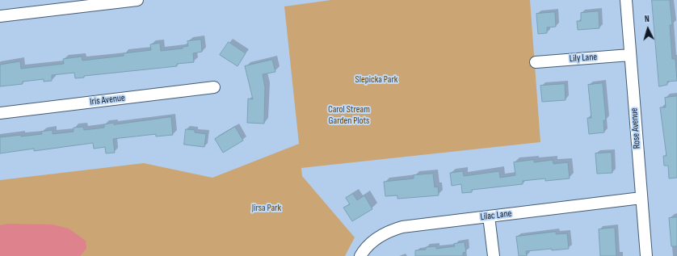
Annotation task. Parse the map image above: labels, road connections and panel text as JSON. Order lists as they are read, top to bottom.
{
  "streets": {
    "street": [
      "Lily Lane",
      "Iris Avenue",
      "Rose Avenue",
      "Lilac Lane"
    ]
  },
  "crossings": [
    ["Lily Lane", "Rose Avenue"],
    ["Rose Avenue", "Lilac Lane"]
  ],
  "parks": ["Slepicka Park", "Carol Stream Garden Plots", "Jirsa Park"],
  "north": "top"
}
